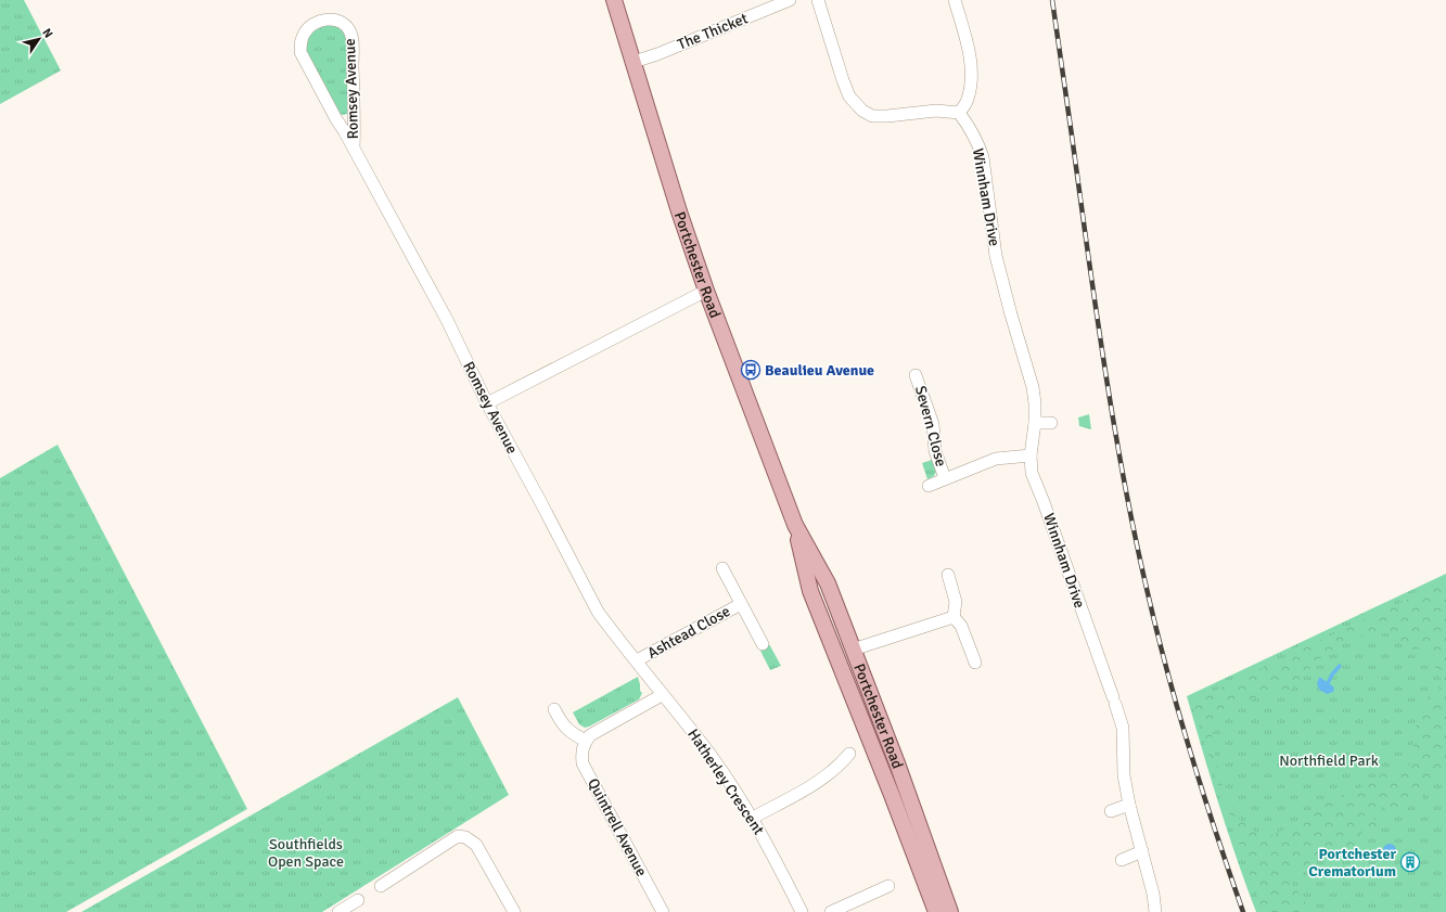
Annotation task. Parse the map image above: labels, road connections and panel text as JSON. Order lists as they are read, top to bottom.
{
  "streets": {
    "main road": ["Portchester Road"],
    "street": [
      "The Thicket",
      "Romsey Avenue",
      "Winnham Drive",
      "Severn Close",
      "Ashtead Close",
      "Hatherley Crescent",
      "Quintrell Avenue"
    ]
  },
  "crossings": [
    ["The Thicket", "Portchester Road"],
    ["Romsey Avenue", "Ashtead Close"],
    ["Romsey Avenue", "Hatherley Crescent"],
    ["Winnham Drive", "Severn Close"],
    ["Ashtead Close", "Hatherley Crescent"]
  ],
  "parks": ["Northfield Park", "Southfields Open Space"],
  "places": {
    "bus stop": ["Beaulieu Avenue"],
    "building": ["Portchester Crematorium"]
  },
  "north": "top right"
}
